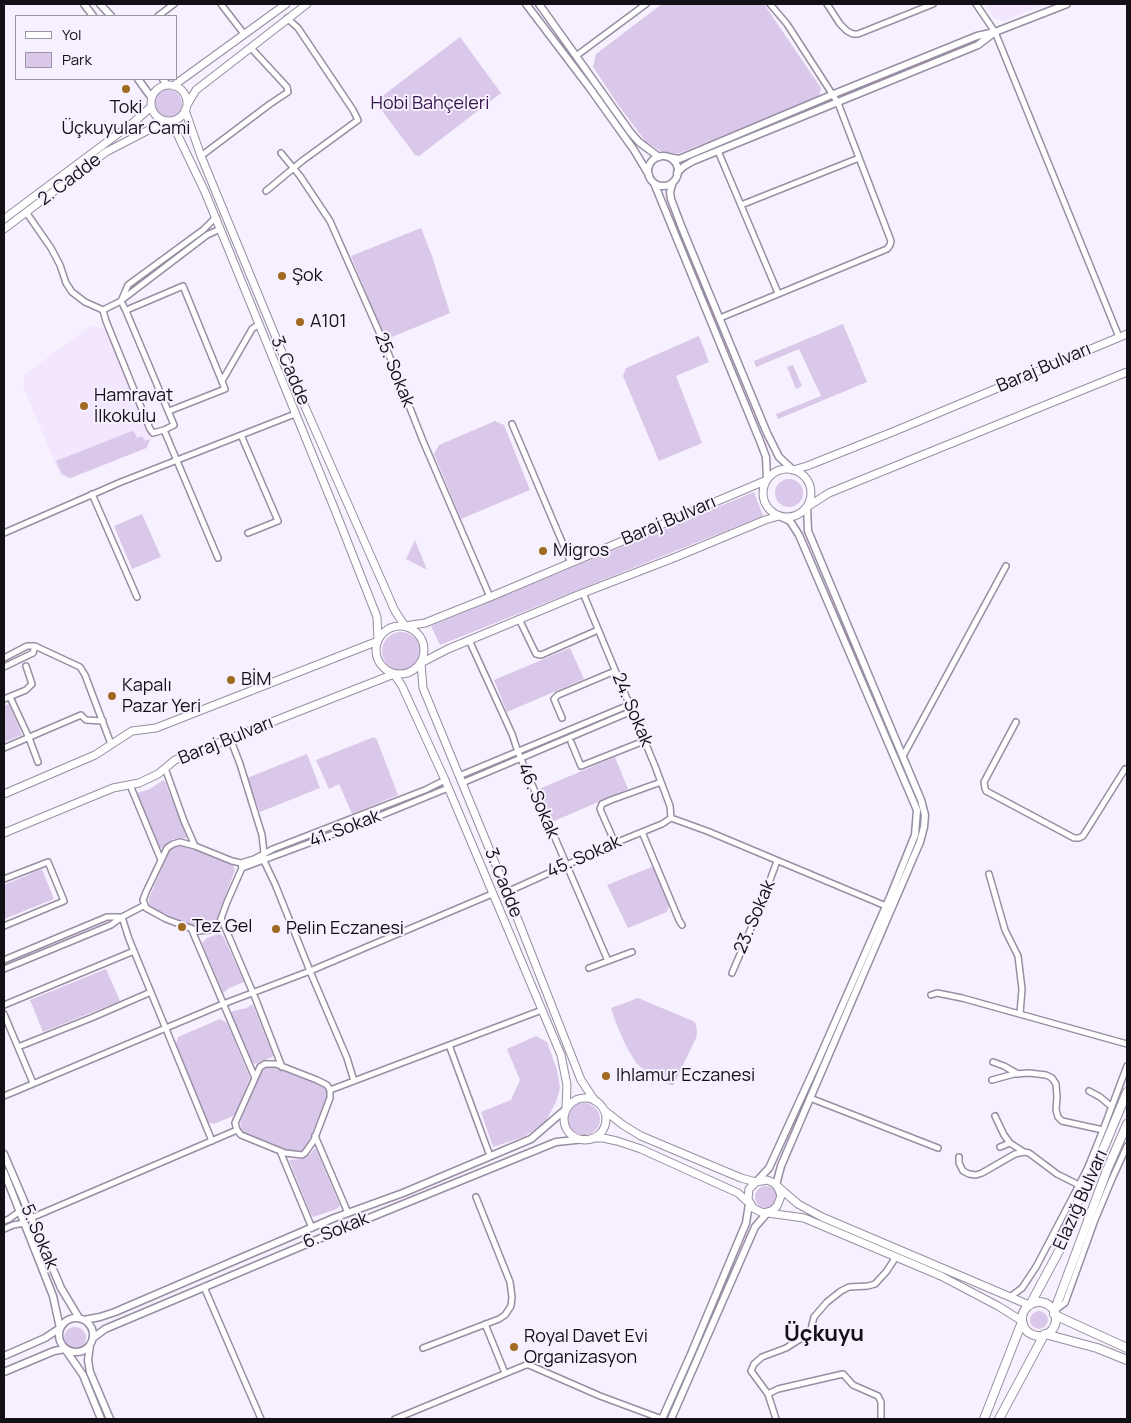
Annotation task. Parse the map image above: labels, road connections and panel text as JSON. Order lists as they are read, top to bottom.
{
  "streets": {
    "main road": [
      "2. Cadde",
      "Baraj Bulvarı",
      "3. Cadde",
      "Elazığ Bulvarı"
    ],
    "street": [
      "25. Sokak",
      "24. Sokak",
      "46. Sokak",
      "41. Sokak",
      "45. Sokak",
      "23. Sokak",
      "6. Sokak",
      "5. Sokak"
    ]
  },
  "crossings": [
    ["2. Cadde", "3. Cadde"],
    ["Baraj Bulvarı", "25. Sokak"],
    ["Baraj Bulvarı", "3. Cadde"],
    ["Baraj Bulvarı", "24. Sokak"],
    ["Baraj Bulvarı", "46. Sokak"],
    ["3. Cadde", "41. Sokak"],
    ["3. Cadde", "45. Sokak"],
    ["3. Cadde", "6. Sokak"],
    ["24. Sokak", "45. Sokak"],
    ["46. Sokak", "45. Sokak"],
    ["6. Sokak", "5. Sokak"]
  ],
  "districts": ["Üçkuyu"],
  "parks": ["Hobi Bahçeleri"],
  "places": [
    "Toki Üçkuyular Cami",
    "Şok",
    "A101",
    "Hamravat İlkokulu",
    "Migros",
    "BİM",
    "Kapalı Pazar Yeri",
    "Tez Gel",
    "Pelin Eczanesi",
    "Ihlamur Eczanesi",
    "Royal Davet Evi Organizasyon"
  ],
  "legend": ["Yol", "Park"]
}
